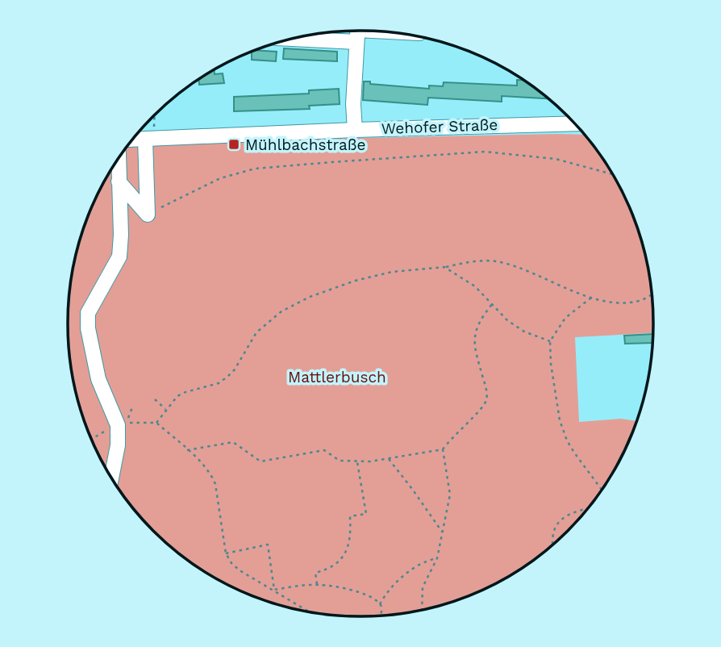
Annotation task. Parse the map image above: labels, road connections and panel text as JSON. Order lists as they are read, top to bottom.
{
  "streets": {
    "street": ["Wehofer Straße"]
  },
  "parks": ["Mattlerbusch"],
  "places": {
    "transit": ["Mühlbachstraße"]
  }
}
